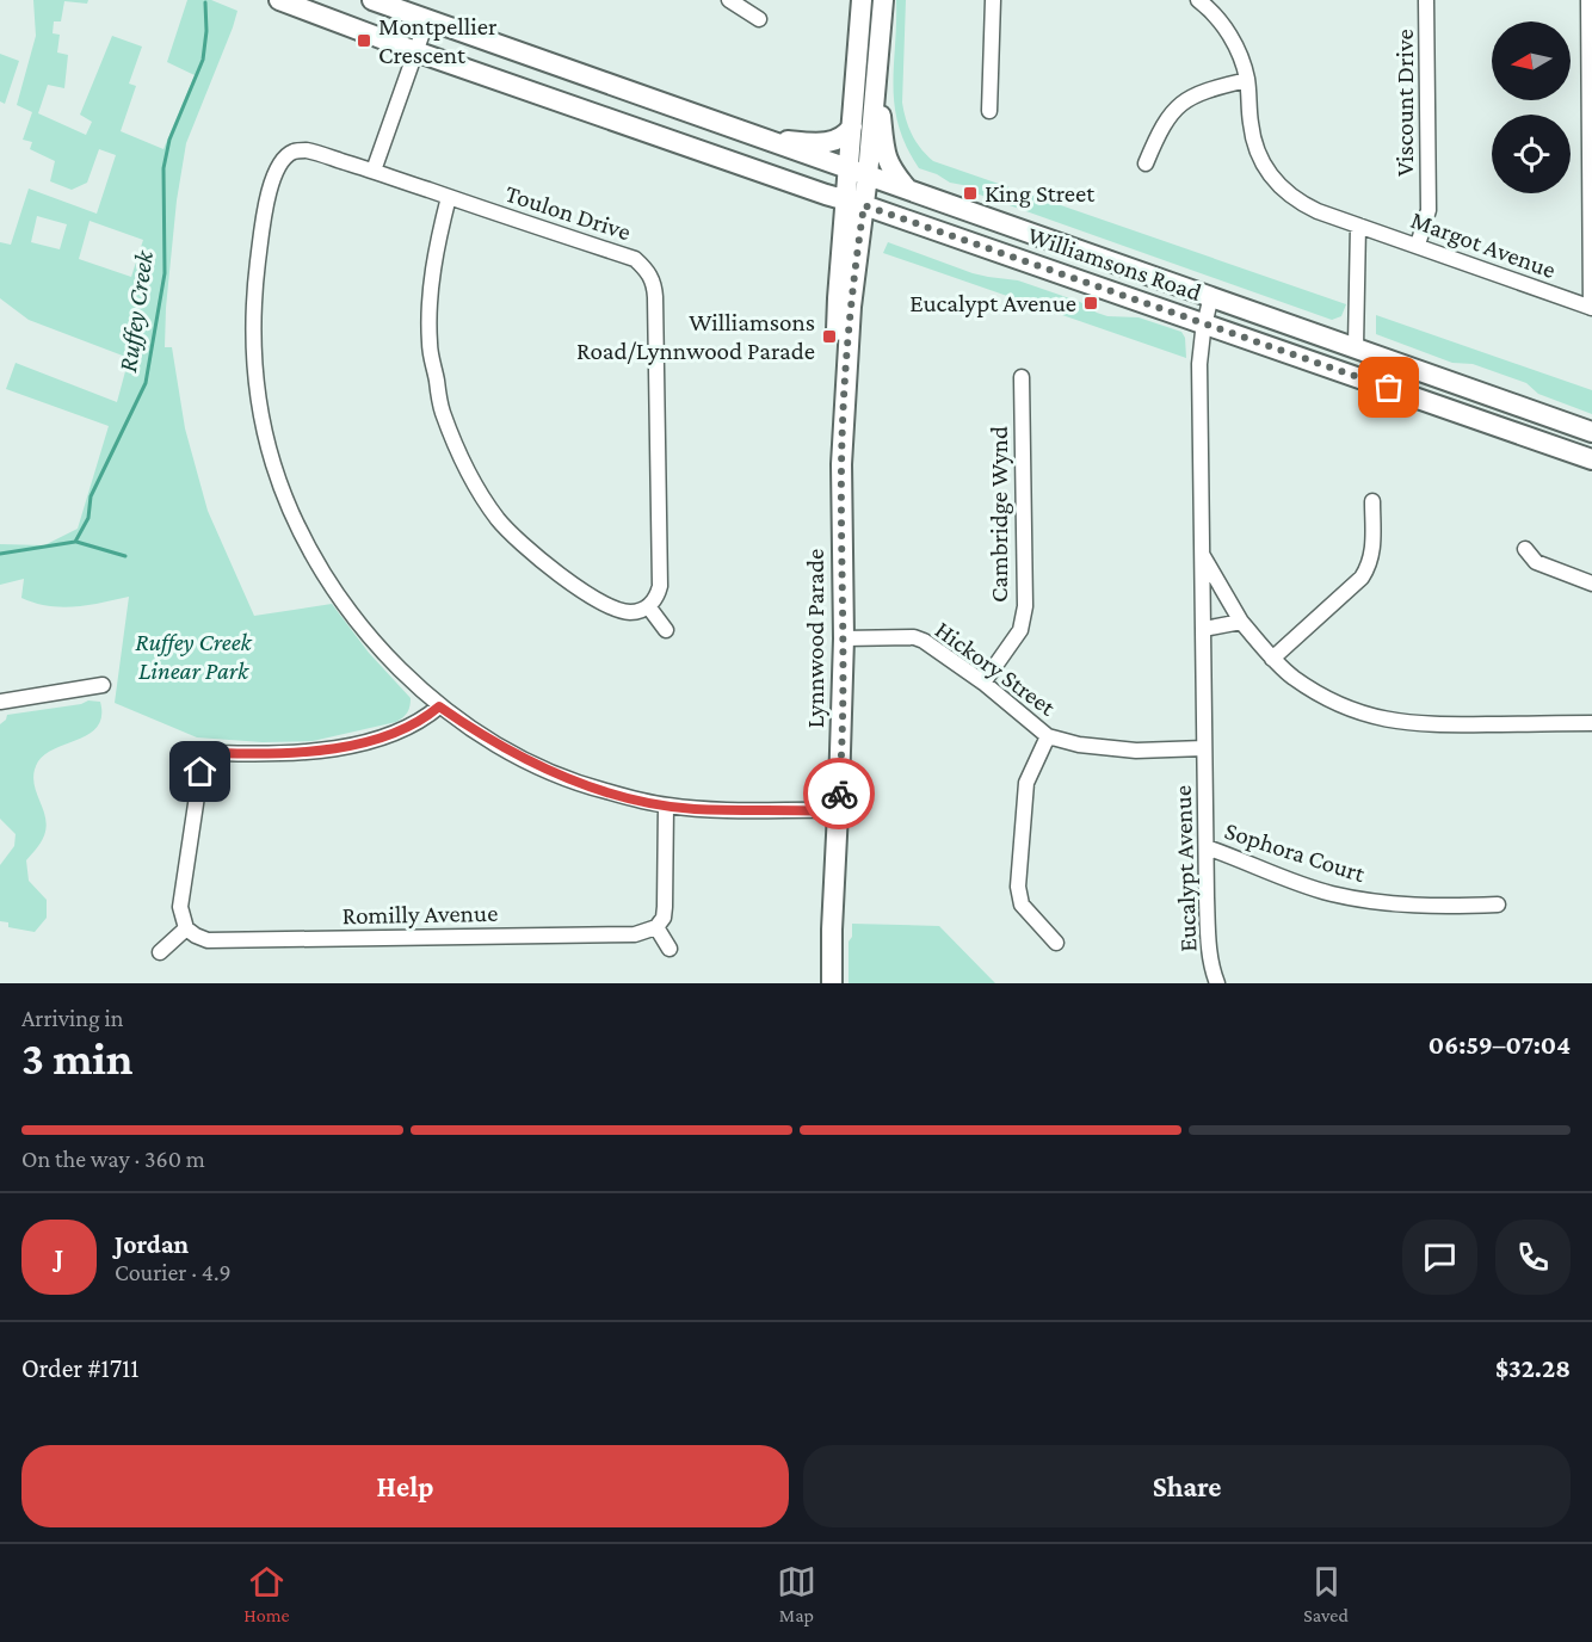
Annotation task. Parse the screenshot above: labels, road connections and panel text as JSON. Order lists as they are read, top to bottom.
{
  "streets": {
    "main road": ["Williamsons Road", "Lynnwood Parade"],
    "street": [
      "Viscount Drive",
      "Toulon Drive",
      "Margot Avenue",
      "Cambridge Wynd",
      "Hickory Street",
      "Sophora Court",
      "Eucalypt Avenue",
      "Romilly Avenue"
    ]
  },
  "crossings": [
    ["Viscount Drive", "Margot Avenue"],
    ["Williamsons Road", "Lynnwood Parade"],
    ["Williamsons Road", "Eucalypt Avenue"],
    ["Cambridge Wynd", "Hickory Street"],
    ["Lynnwood Parade", "Hickory Street"],
    ["Hickory Street", "Eucalypt Avenue"],
    ["Sophora Court", "Eucalypt Avenue"]
  ],
  "water": ["Ruffey Creek"],
  "parks": ["Ruffey Creek Linear Park"],
  "places": {
    "transit": [
      "Montpellier Crescent",
      "King Street",
      "Eucalypt Avenue",
      "Williamsons Road/Lynnwood Parade"
    ]
  },
  "north": "left",
  "page": {
    "heading": ["3 min", "Arriving in", "06:59–07:04"],
    "panel": [
      "Jordan",
      "Courier · 4.9",
      "Order #1711",
      "$32.28"
    ],
    "bar": "On the way · 360 m",
    "round": "J",
    "buttons": ["Help", "Share"],
    "tabs": ["Home", "Map", "Saved"]
  }
}
